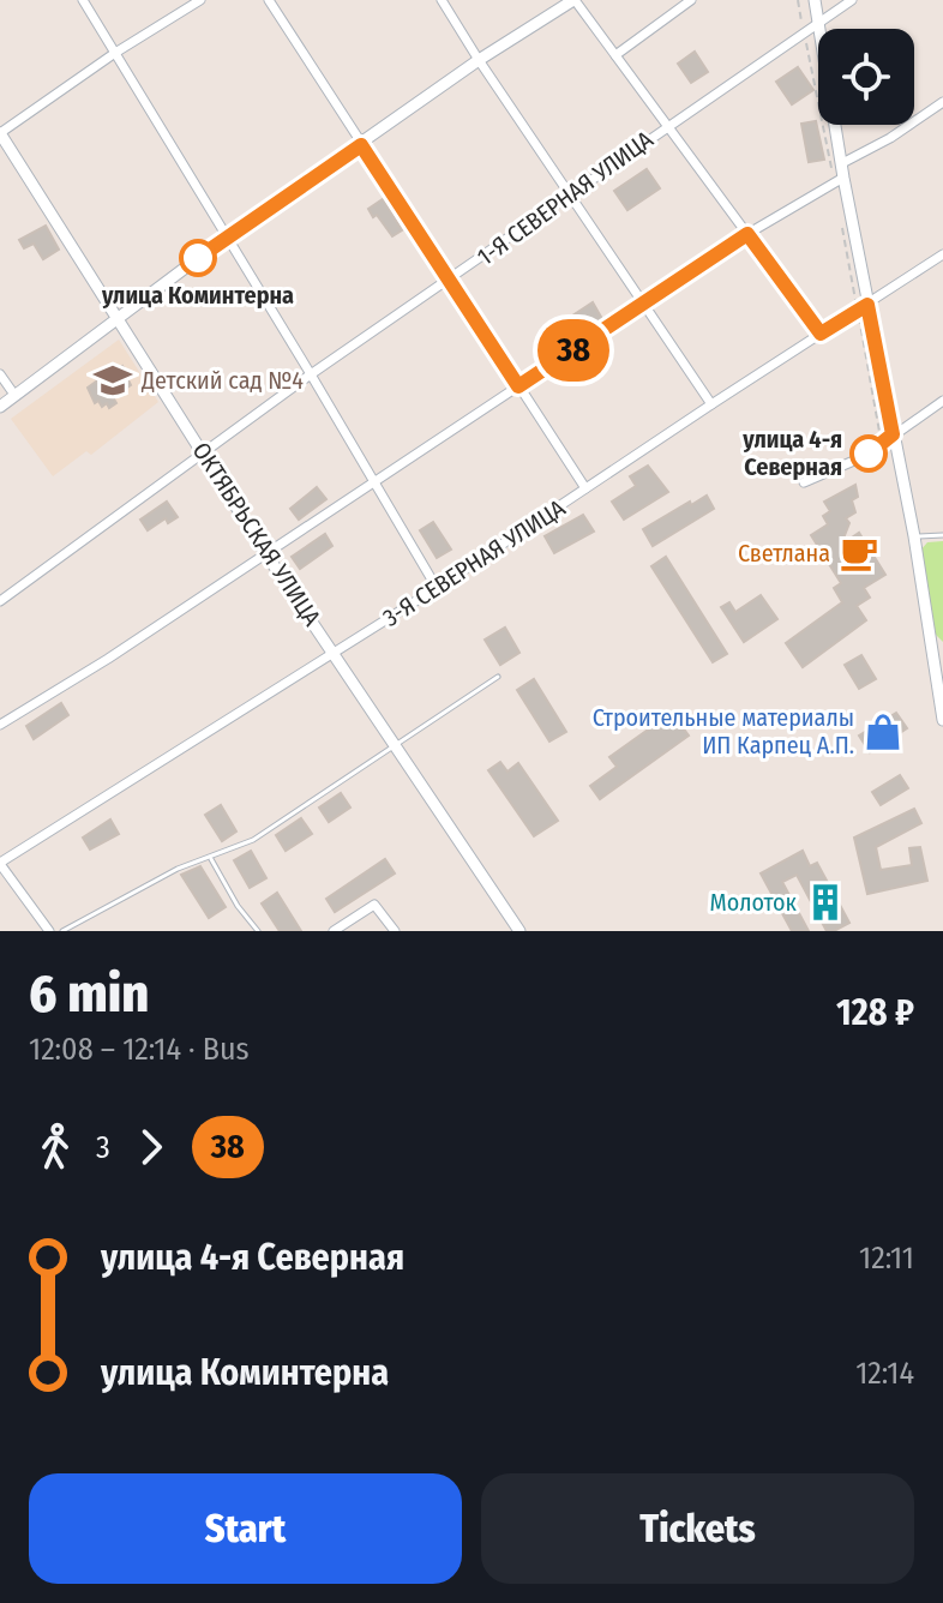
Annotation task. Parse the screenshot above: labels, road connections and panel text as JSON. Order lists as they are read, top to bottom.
{
  "streets": {
    "street": ["1-Я СЕВЕРНАЯ УЛИЦА", "ОКТЯБРЬСКАЯ УЛИЦА", "3-Я СЕВЕРНАЯ УЛИЦА"]
  },
  "crossings": [
    ["1-Я СЕВЕРНАЯ УЛИЦА", "ОКТЯБРЬСКАЯ УЛИЦА"],
    ["ОКТЯБРЬСКАЯ УЛИЦА", "3-Я СЕВЕРНАЯ УЛИЦА"]
  ],
  "places": {
    "other": ["улица Коминтерна", "улица 4-я Северная"],
    "school or university": ["Детский сад №4"],
    "cafe": ["Светлана"],
    "shop": ["Строительные материалы ИП Карпец А.П."],
    "building": ["Молоток"]
  },
  "lines": ["bus line 38"],
  "page": {
    "on_map": "38",
    "heading": ["6 min", "12:08 – 12:14 · Bus", "128 ₽"],
    "legs": ["3", "38"],
    "list": [
      {
        "name": "улица 4-я Северная",
        "value": "12:11"
      },
      {
        "name": "улица Коминтерна",
        "value": "12:14"
      }
    ],
    "buttons": ["Start", "Tickets"]
  }
}
